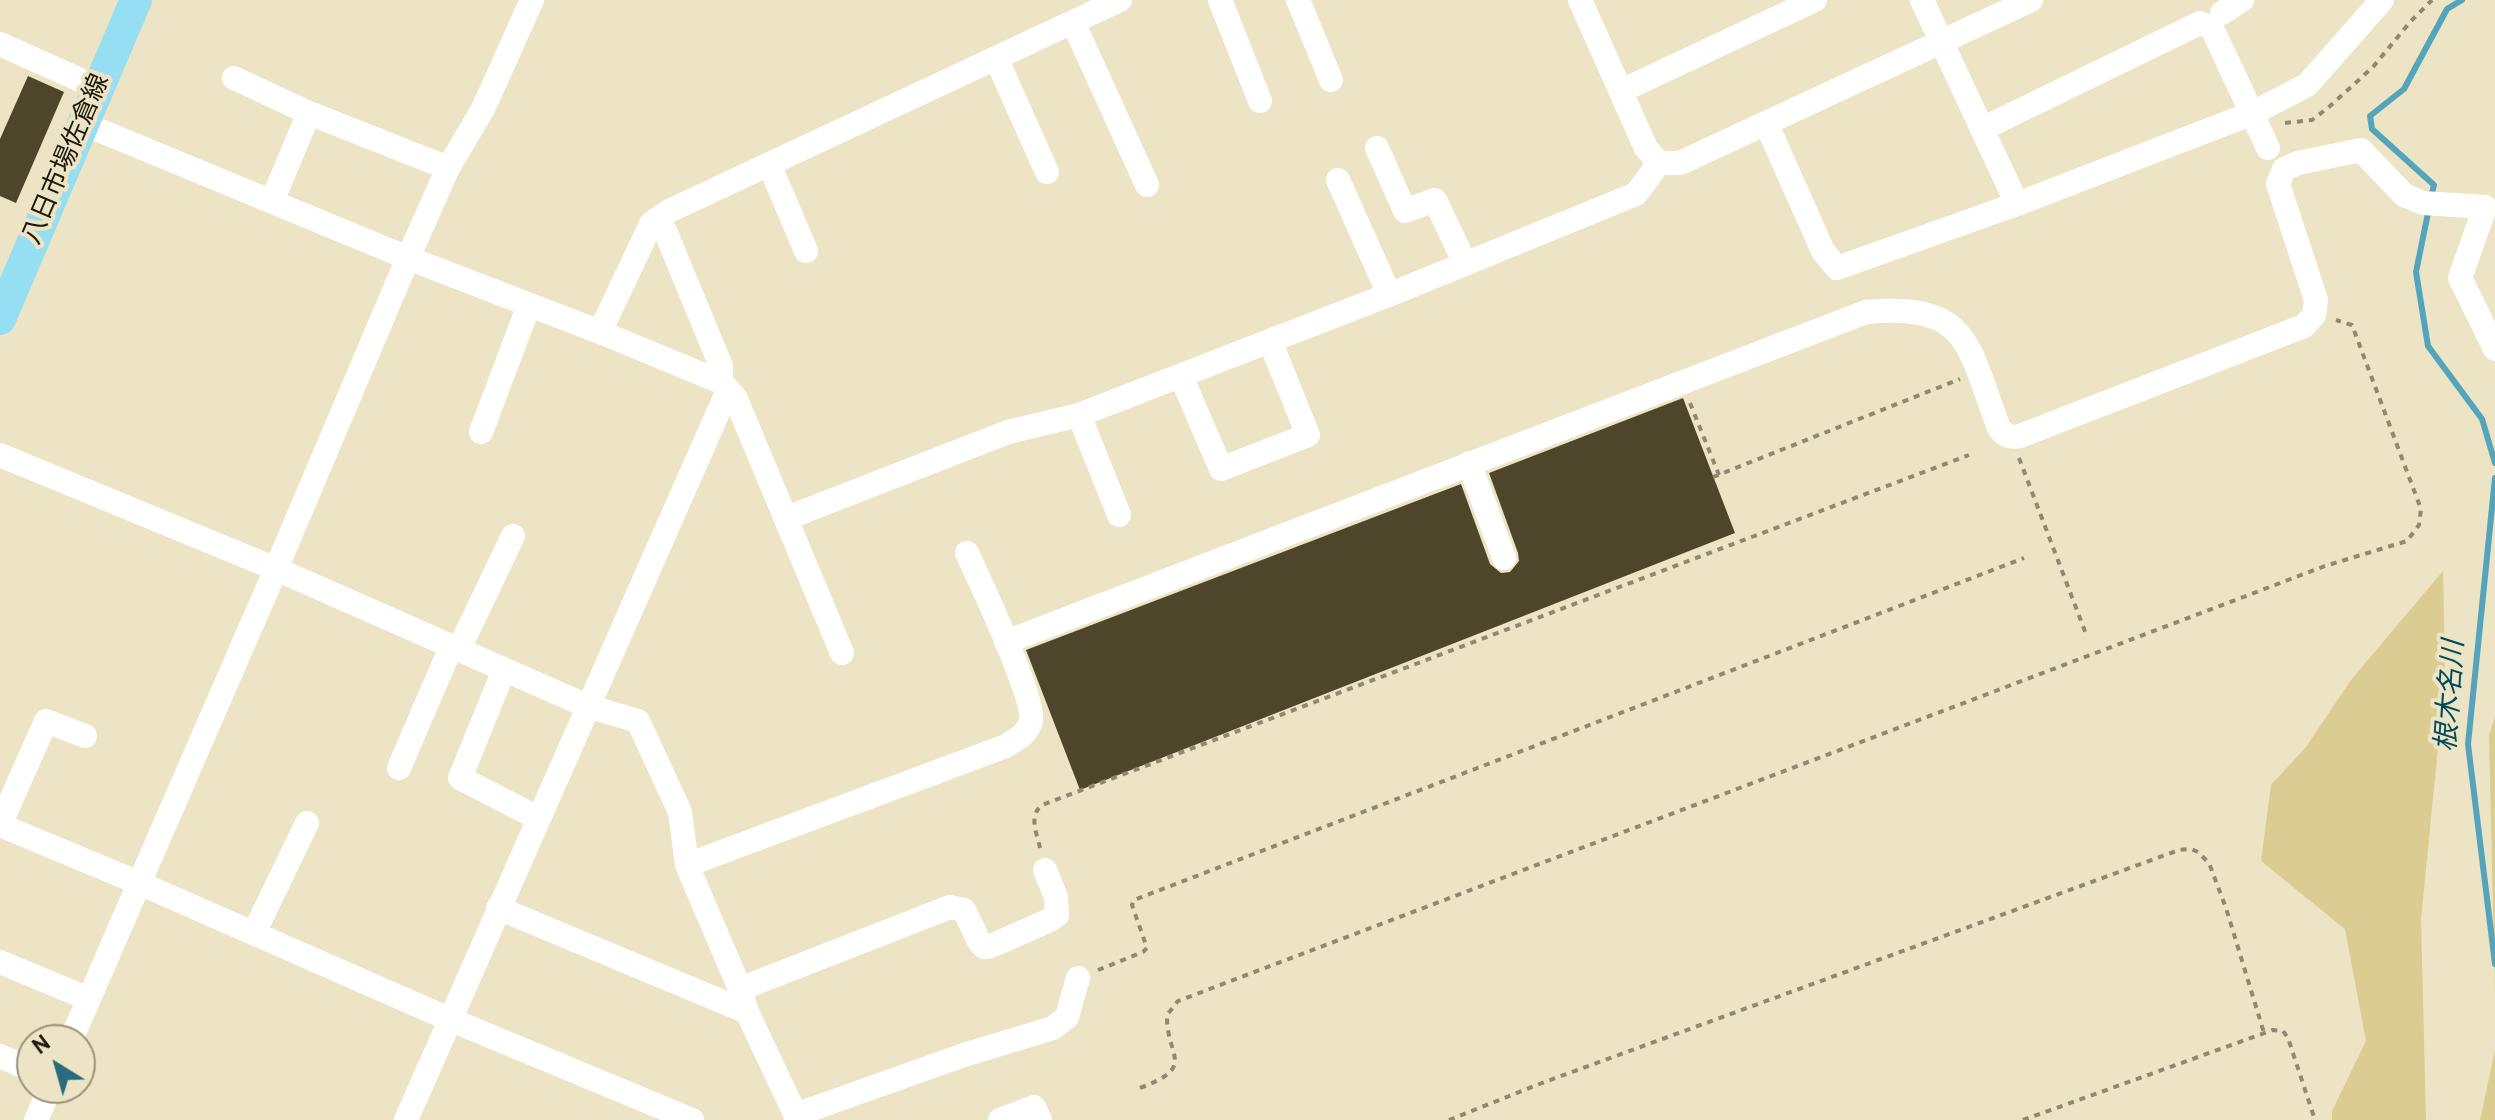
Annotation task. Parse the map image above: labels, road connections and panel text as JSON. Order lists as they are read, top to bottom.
{
  "streets": {
    "main road": ["八日市場佐倉線"]
  },
  "water": ["根木名川"],
  "north": "top left"
}
